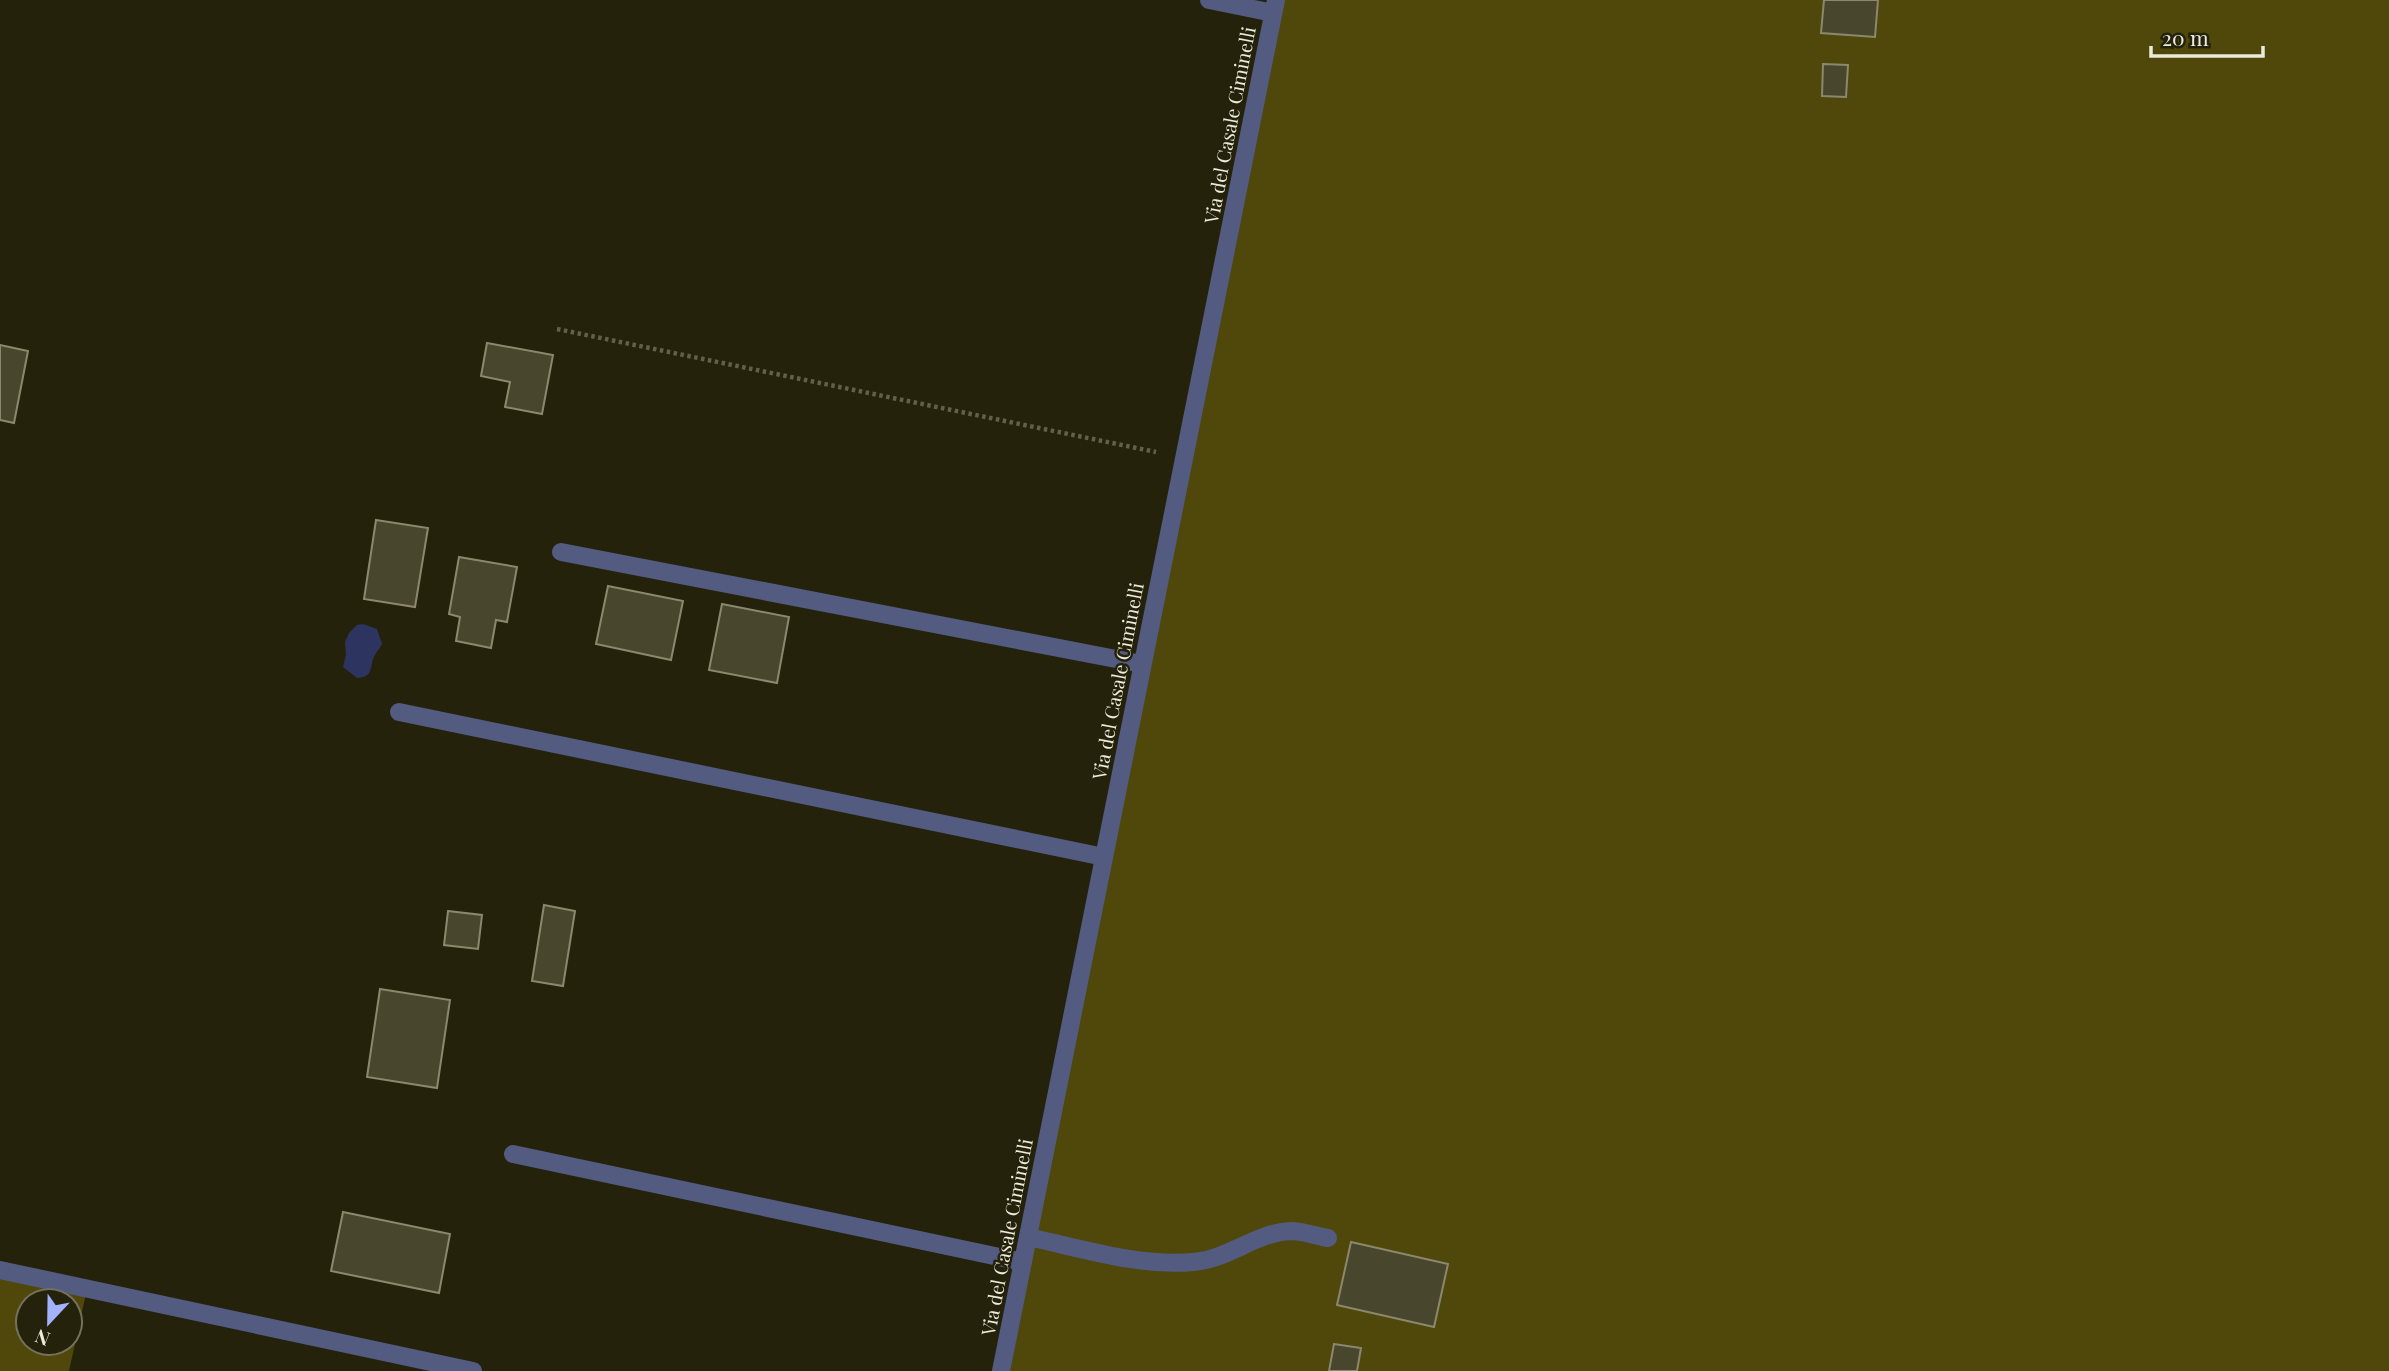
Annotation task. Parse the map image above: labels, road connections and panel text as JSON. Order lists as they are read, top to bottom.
{
  "streets": {
    "street": ["Via del Casale Ciminelli"]
  },
  "scale_bar": "20 m",
  "north": "bottom"
}
